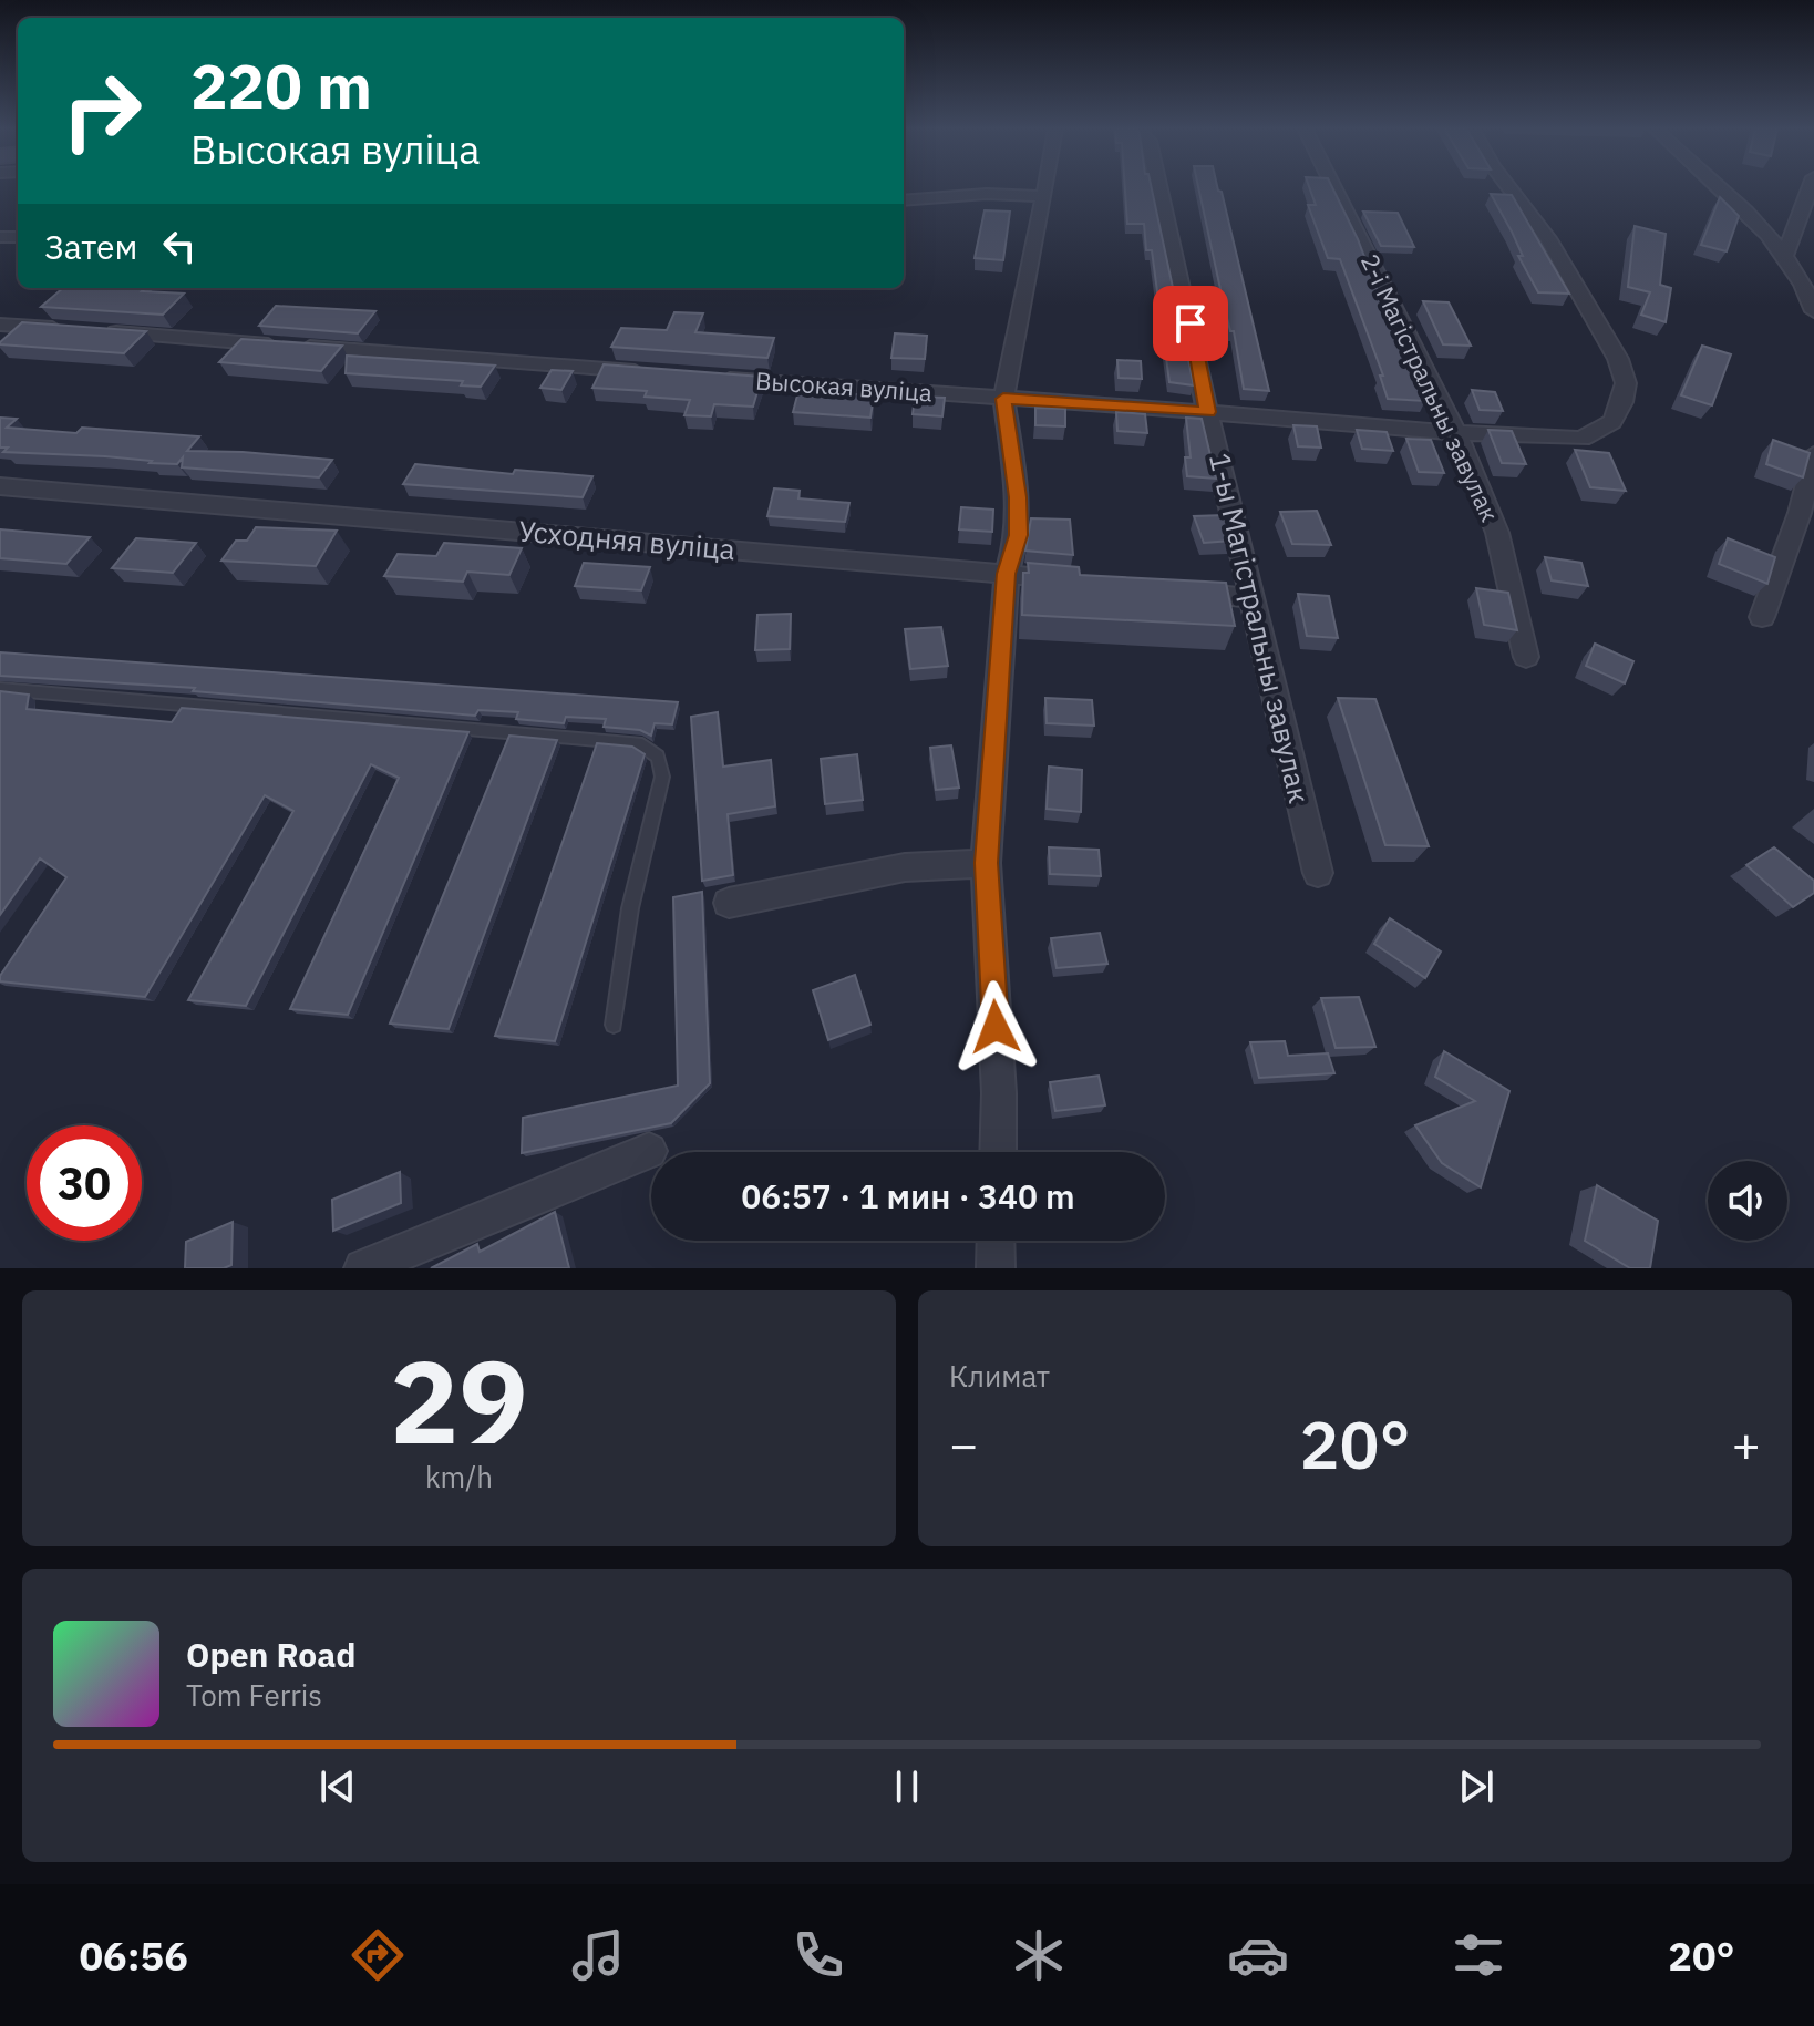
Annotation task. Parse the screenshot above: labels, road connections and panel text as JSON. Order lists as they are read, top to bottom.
{
  "streets": {
    "street": [
      "Высокая вуліца",
      "2-і Магістральны завулак",
      "Усходняя вуліца",
      "1-ы Магістральны завулак"
    ]
  },
  "crossings": [
    ["Высокая вуліца", "2-і Магістральны завулак"],
    ["Высокая вуліца", "1-ы Магістральны завулак"]
  ],
  "page": {
    "turn": ["220 m", "Высокая вуліца"],
    "then": "Затем",
    "limit": "30",
    "trip": "06:57 · 1 мин · 340 m",
    "tile": [
      ["29", "km/h"],
      "Климат"
    ],
    "heat": ["−", "20°", "+"],
    "song": ["Open Road", "Tom Ferris"],
    "tabs": ["06:56", "20°"]
  }
}
